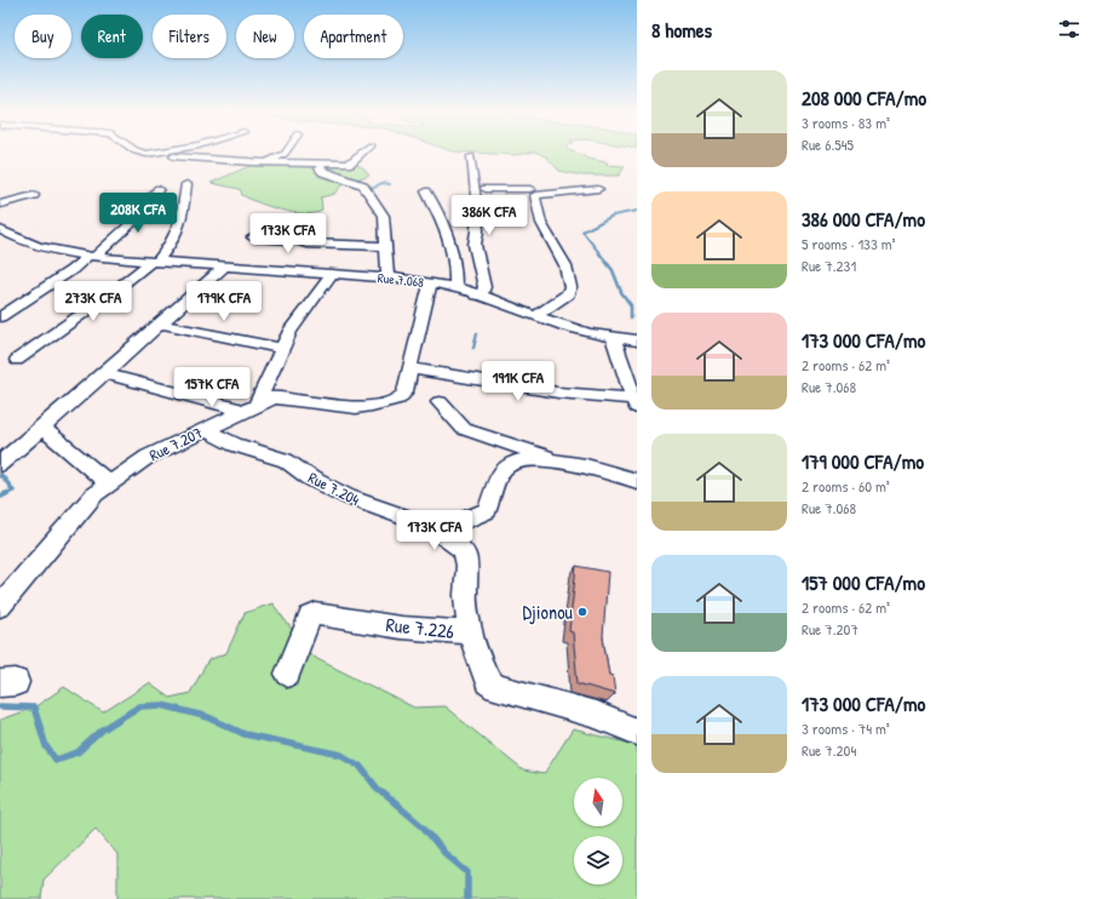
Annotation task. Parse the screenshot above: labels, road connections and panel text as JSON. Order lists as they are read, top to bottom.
{
  "streets": {
    "street": [
      "Rue 7.068",
      "Rue 7.207",
      "Rue 7.204",
      "Rue 7.226"
    ]
  },
  "crossings": [
    ["Rue 7.068", "Rue 7.207"],
    ["Rue 7.207", "Rue 7.204"]
  ],
  "places": ["Djionou"],
  "north": "top",
  "page": {
    "heading": "8 homes",
    "chip": [
      "Buy",
      "Rent",
      "Filters",
      "New",
      "Apartment"
    ],
    "list": [
      {
        "name": "208 000 CFA/mo",
        "note": "3 rooms · 83 m² · Rue 6.545"
      },
      {
        "name": "386 000 CFA/mo",
        "note": "5 rooms · 133 m² · Rue 7.231"
      },
      {
        "name": "173 000 CFA/mo",
        "note": "2 rooms · 62 m² · Rue 7.068"
      },
      {
        "name": "179 000 CFA/mo",
        "note": "2 rooms · 60 m² · Rue 7.068"
      },
      {
        "name": "157 000 CFA/mo",
        "note": "2 rooms · 62 m² · Rue 7.207"
      },
      {
        "name": "173 000 CFA/mo",
        "note": "3 rooms · 74 m² · Rue 7.204"
      }
    ],
    "price": [
      "208K CFA",
      "386K CFA",
      "173K CFA",
      "273K CFA",
      "179K CFA",
      "191K CFA",
      "157K CFA",
      "173K CFA"
    ]
  }
}
